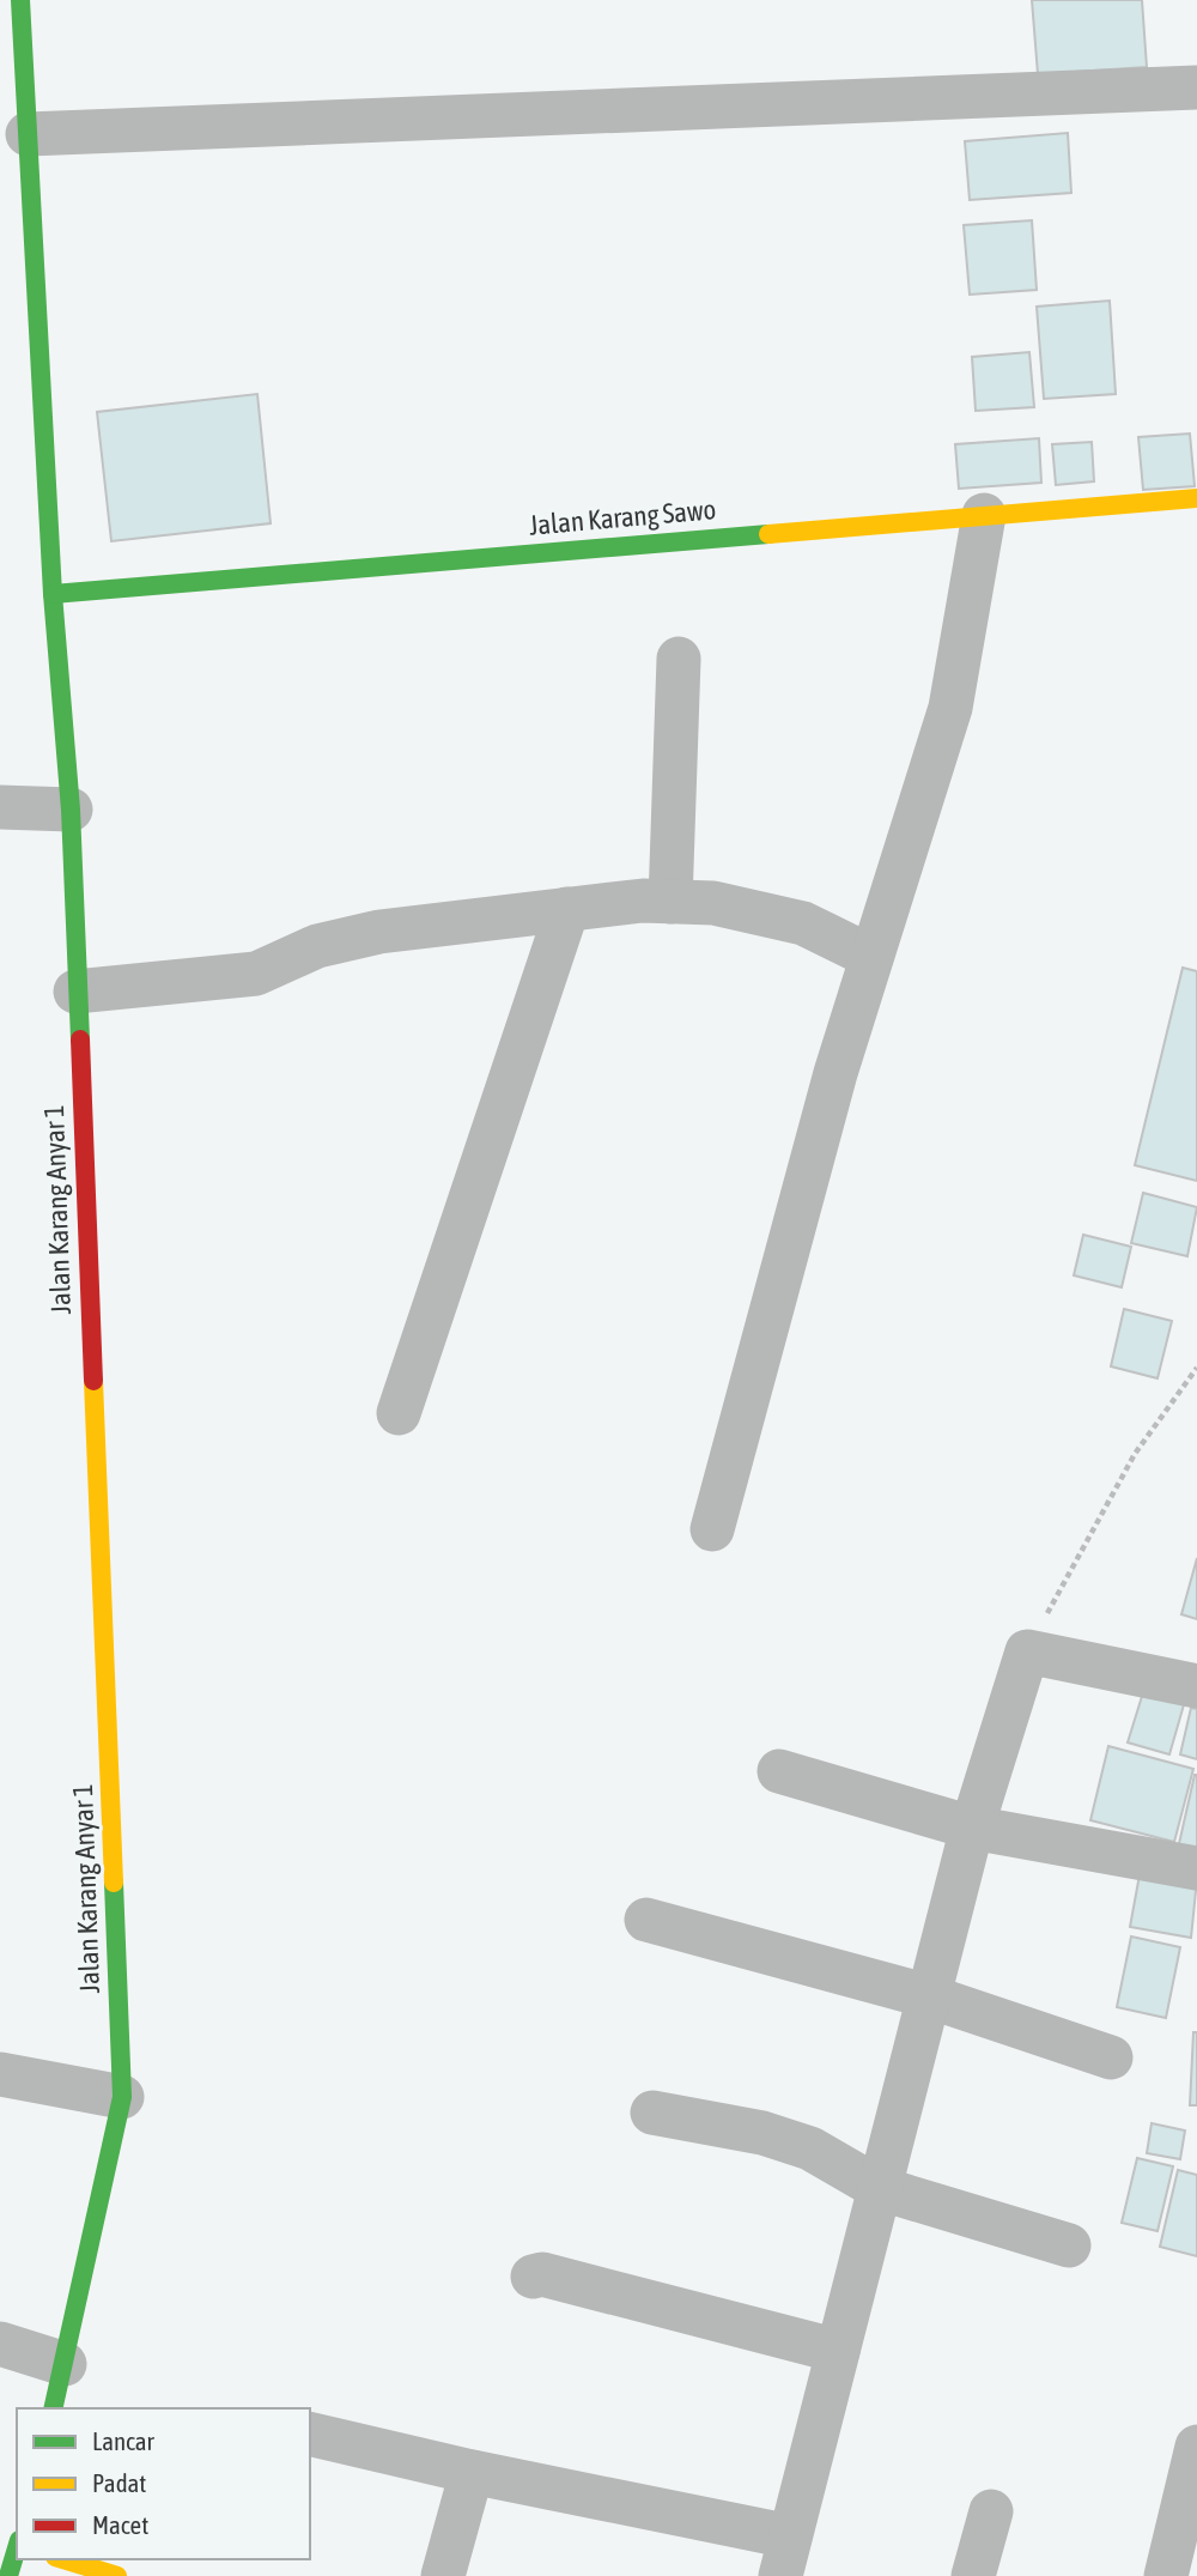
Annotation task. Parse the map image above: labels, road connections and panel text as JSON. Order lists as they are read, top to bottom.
{
  "streets": {
    "main road": ["Jalan Karang Sawo", "Jalan Karang Anyar 1"]
  },
  "crossings": [
    ["Jalan Karang Sawo", "Jalan Karang Anyar 1"]
  ],
  "legend": ["Lancar", "Padat", "Macet"]
}
